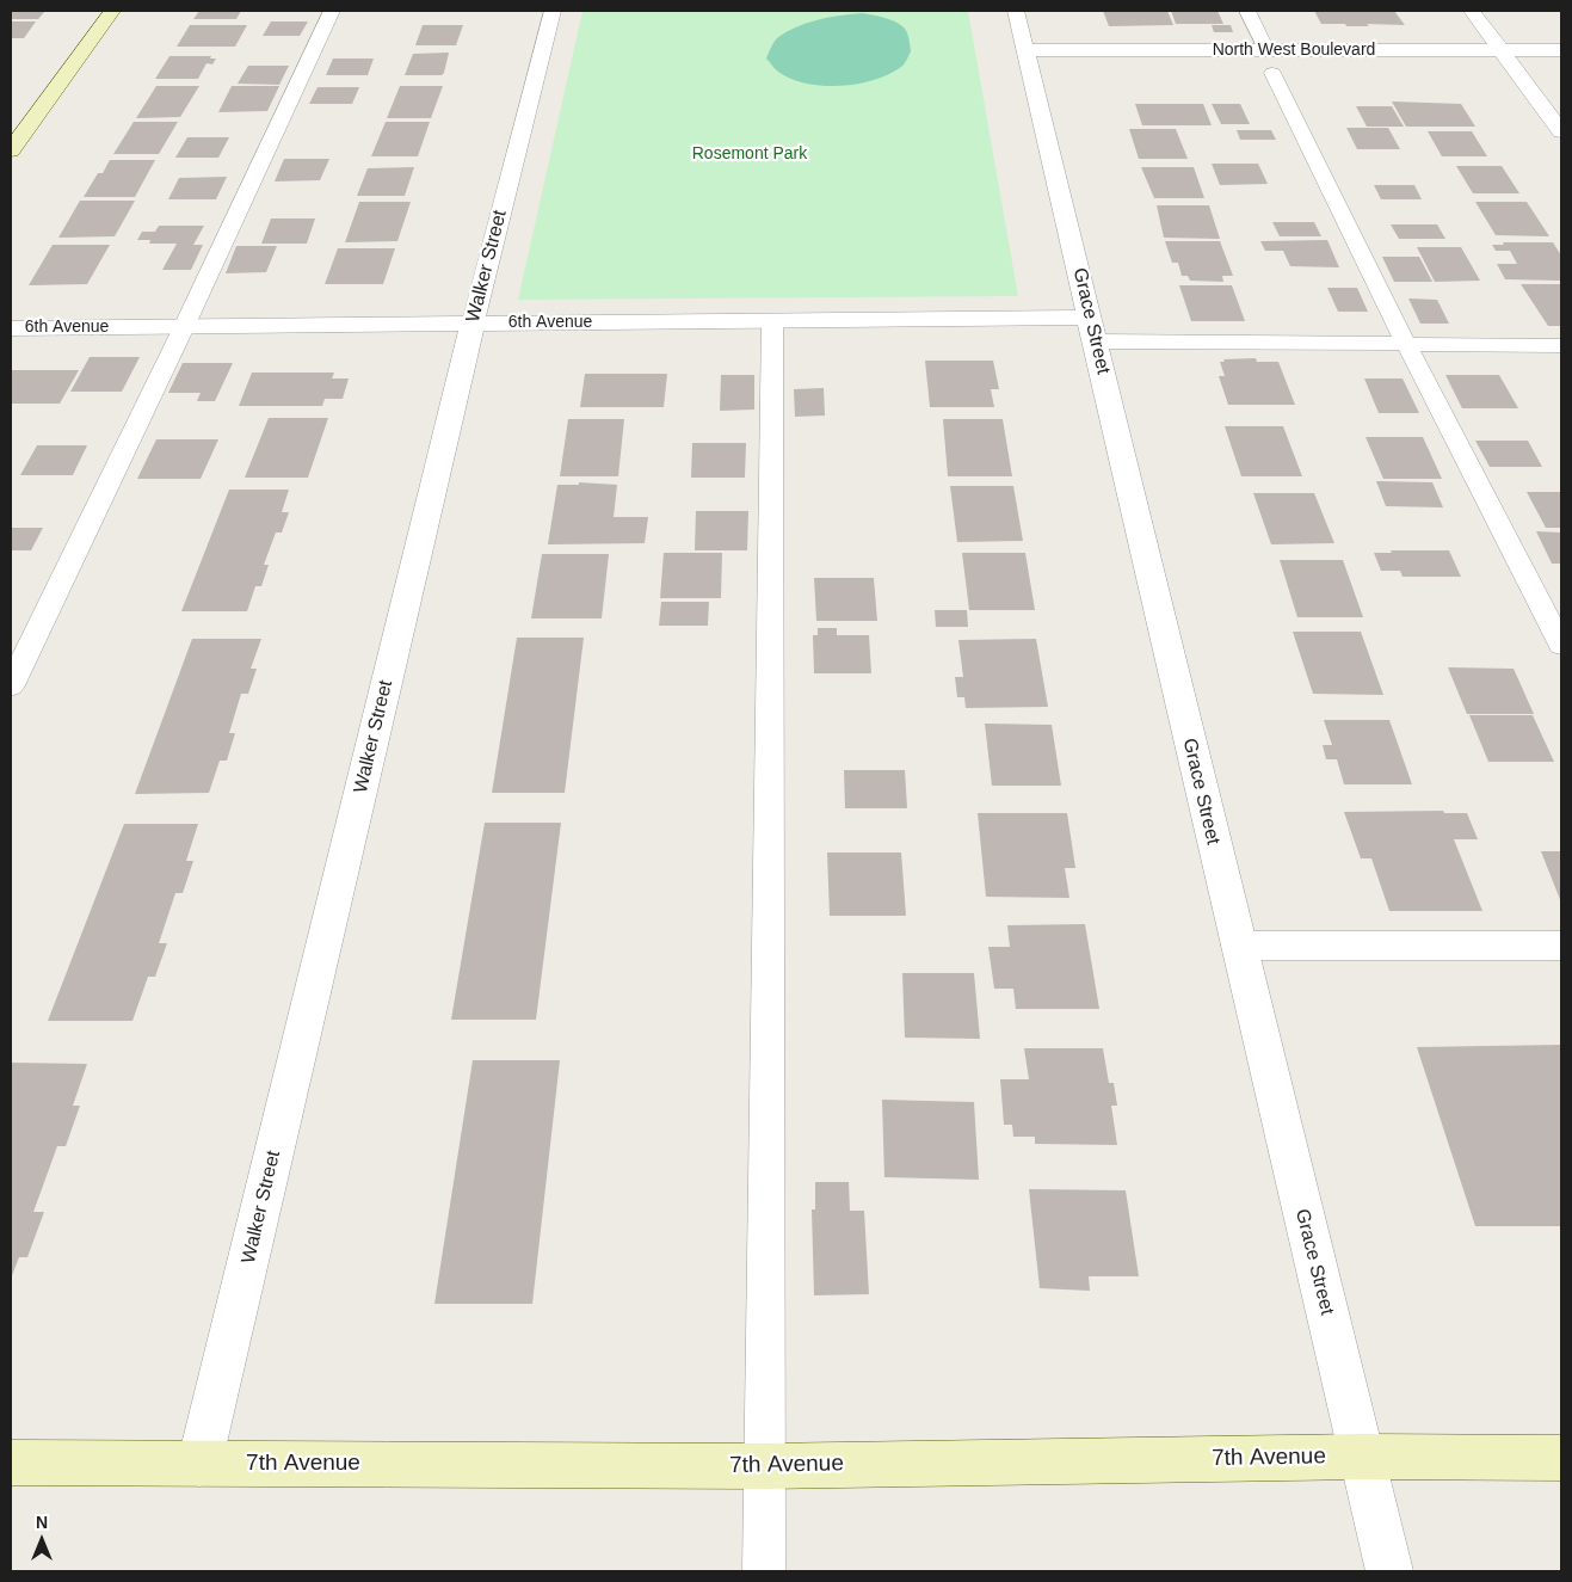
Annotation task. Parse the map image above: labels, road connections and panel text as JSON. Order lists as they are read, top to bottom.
{
  "streets": {
    "street": [
      "North West Boulevard",
      "Walker Street",
      "Grace Street",
      "6th Avenue",
      "7th Avenue"
    ]
  },
  "crossings": [
    ["North West Boulevard", "Grace Street"],
    ["Walker Street", "6th Avenue"],
    ["Walker Street", "7th Avenue"],
    ["Grace Street", "6th Avenue"],
    ["Grace Street", "7th Avenue"]
  ],
  "parks": ["Rosemont Park"],
  "north": "top"
}
